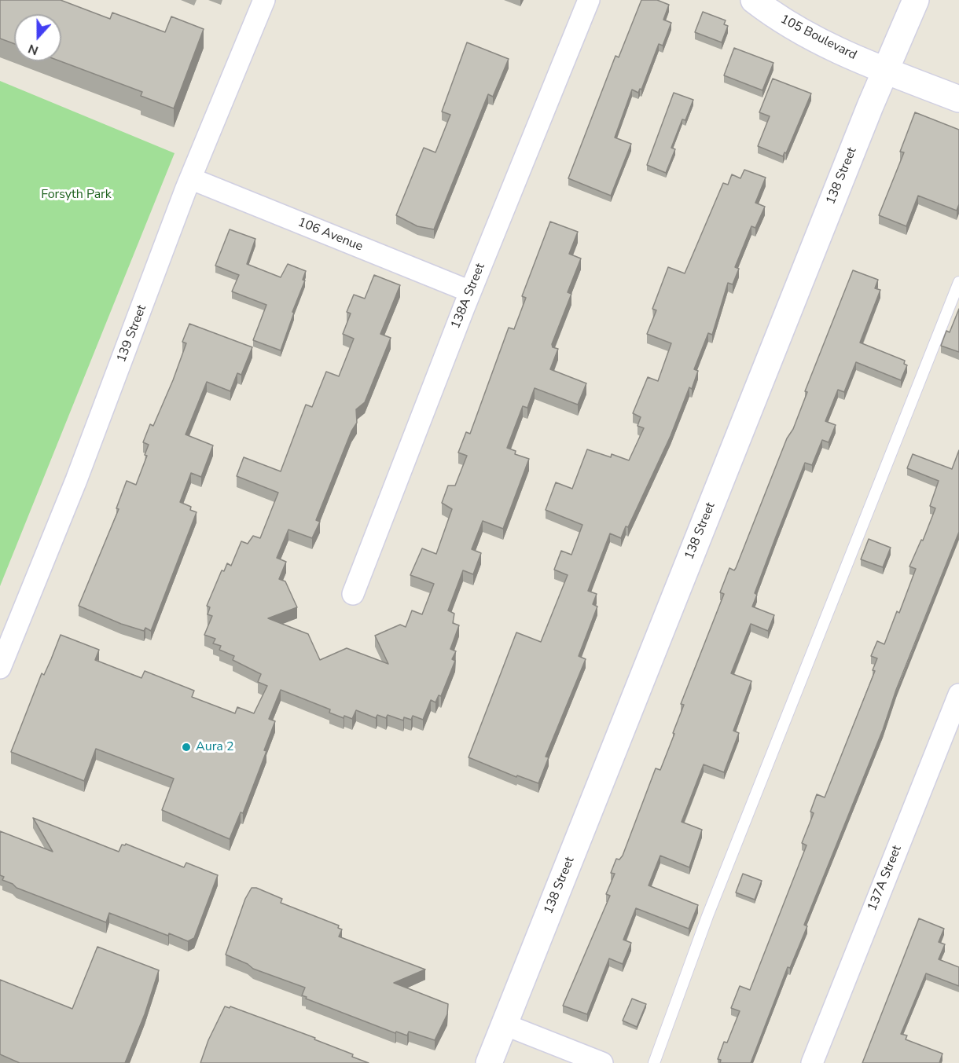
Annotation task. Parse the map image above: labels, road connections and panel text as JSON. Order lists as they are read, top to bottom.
{
  "streets": {
    "street": [
      "105 Boulevard",
      "138 Street",
      "106 Avenue",
      "138A Street",
      "139 Street",
      "137A Street"
    ]
  },
  "crossings": [
    ["105 Boulevard", "138 Street"],
    ["106 Avenue", "138A Street"],
    ["106 Avenue", "139 Street"]
  ],
  "parks": ["Forsyth Park"],
  "places": ["Aura 2"],
  "north": "bottom"
}
